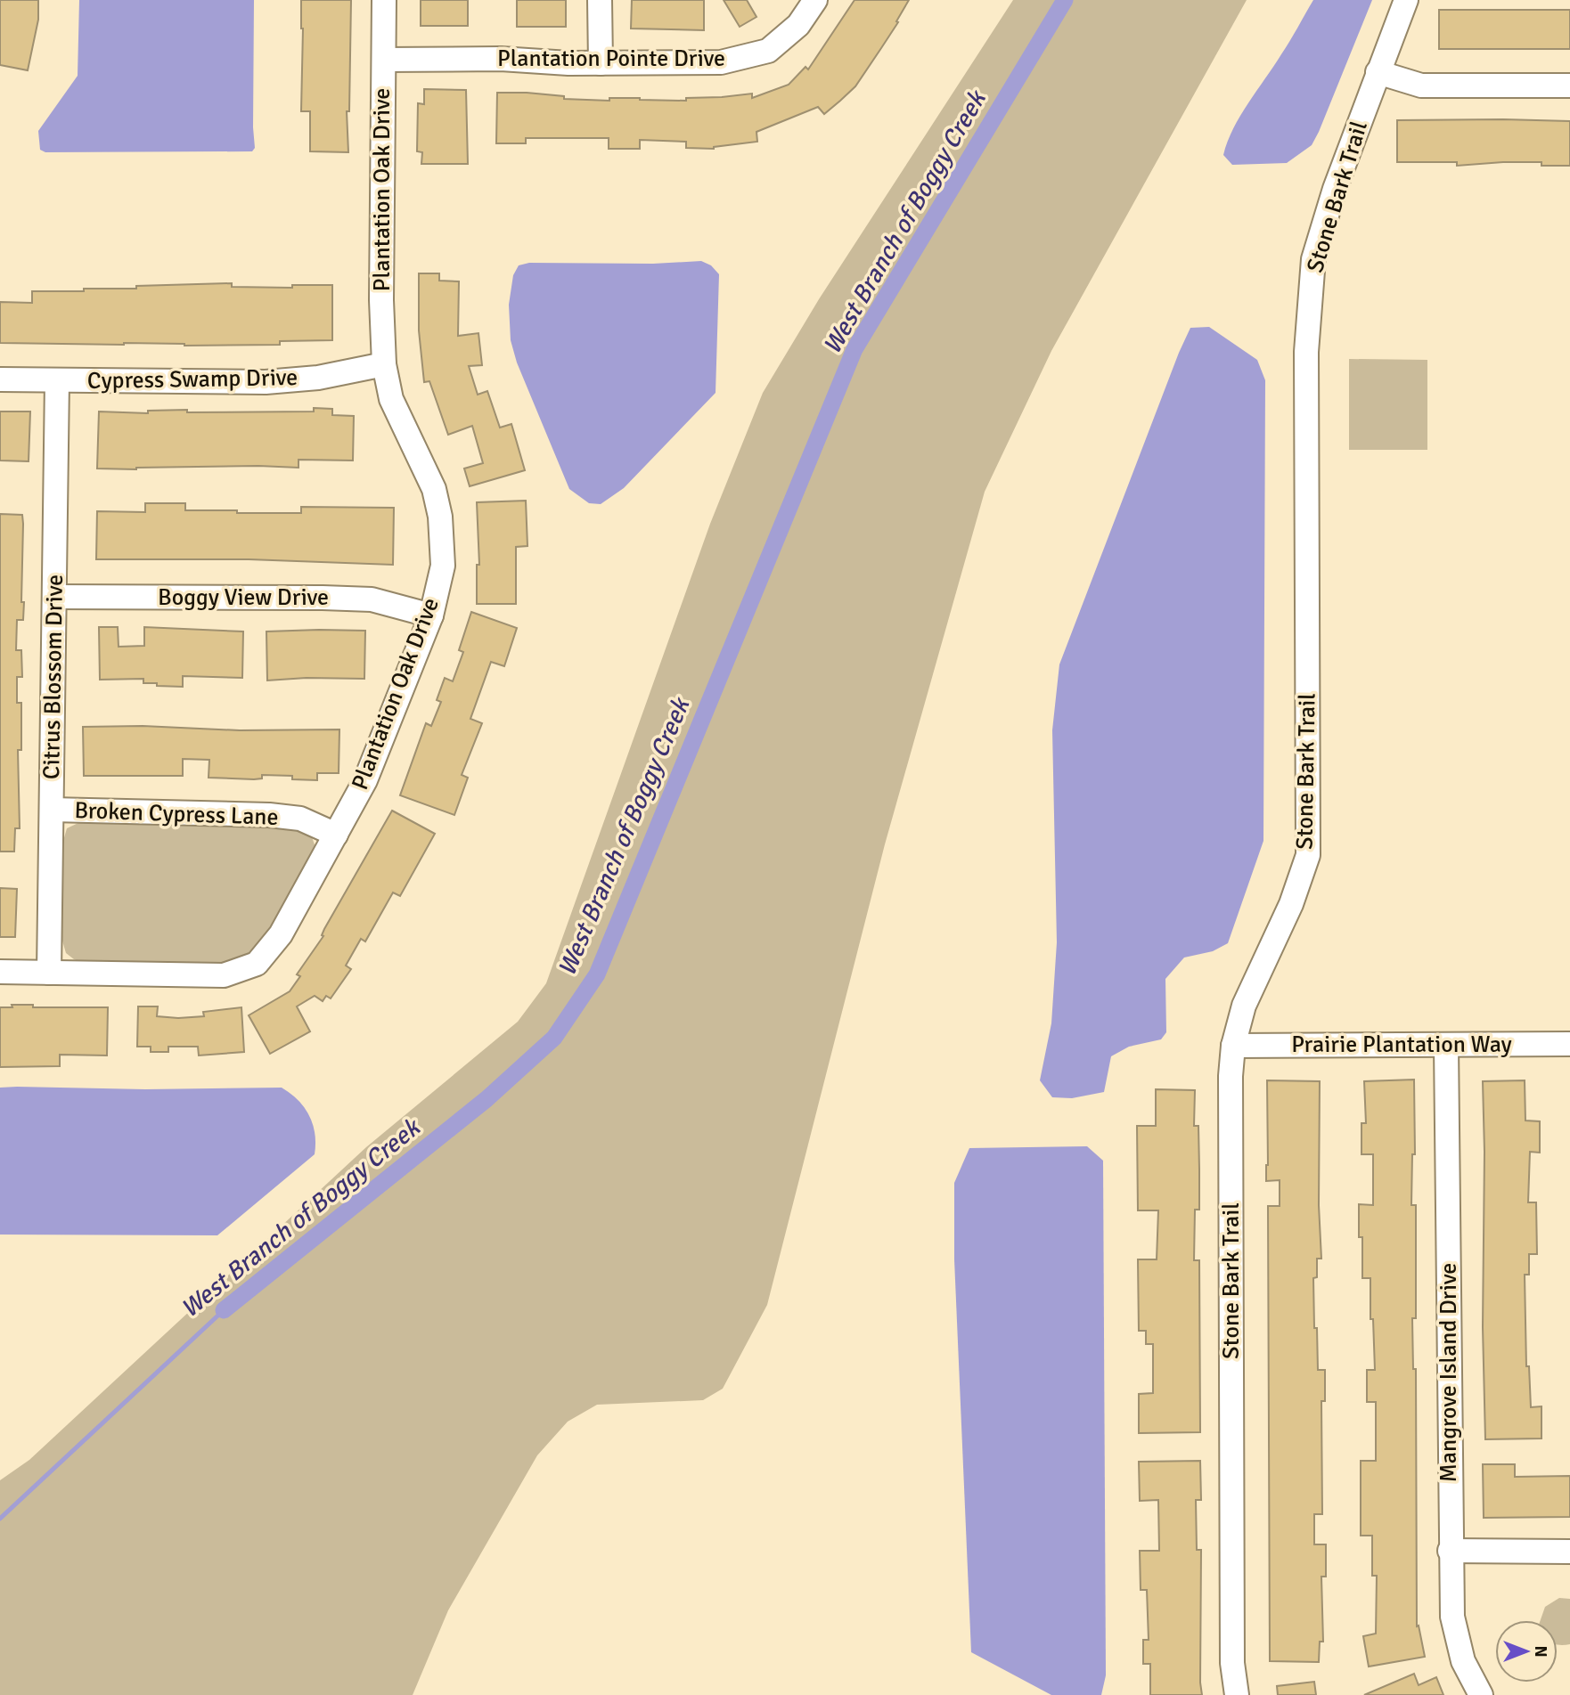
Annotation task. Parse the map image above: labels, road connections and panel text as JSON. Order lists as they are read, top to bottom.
{
  "streets": {
    "street": [
      "Plantation Pointe Drive",
      "Plantation Oak Drive",
      "Stone Bark Trail",
      "Cypress Swamp Drive",
      "Boggy View Drive",
      "Citrus Blossom Drive",
      "Broken Cypress Lane",
      "Prairie Plantation Way",
      "Mangrove Island Drive"
    ]
  },
  "crossings": [
    ["Plantation Pointe Drive", "Plantation Oak Drive"],
    ["Plantation Oak Drive", "Cypress Swamp Drive"],
    ["Plantation Oak Drive", "Boggy View Drive"],
    ["Plantation Oak Drive", "Citrus Blossom Drive"],
    ["Plantation Oak Drive", "Broken Cypress Lane"],
    ["Stone Bark Trail", "Prairie Plantation Way"],
    ["Cypress Swamp Drive", "Citrus Blossom Drive"],
    ["Boggy View Drive", "Citrus Blossom Drive"],
    ["Citrus Blossom Drive", "Broken Cypress Lane"],
    ["Prairie Plantation Way", "Mangrove Island Drive"]
  ],
  "water": ["West Branch of Boggy Creek"],
  "north": "right"
}
